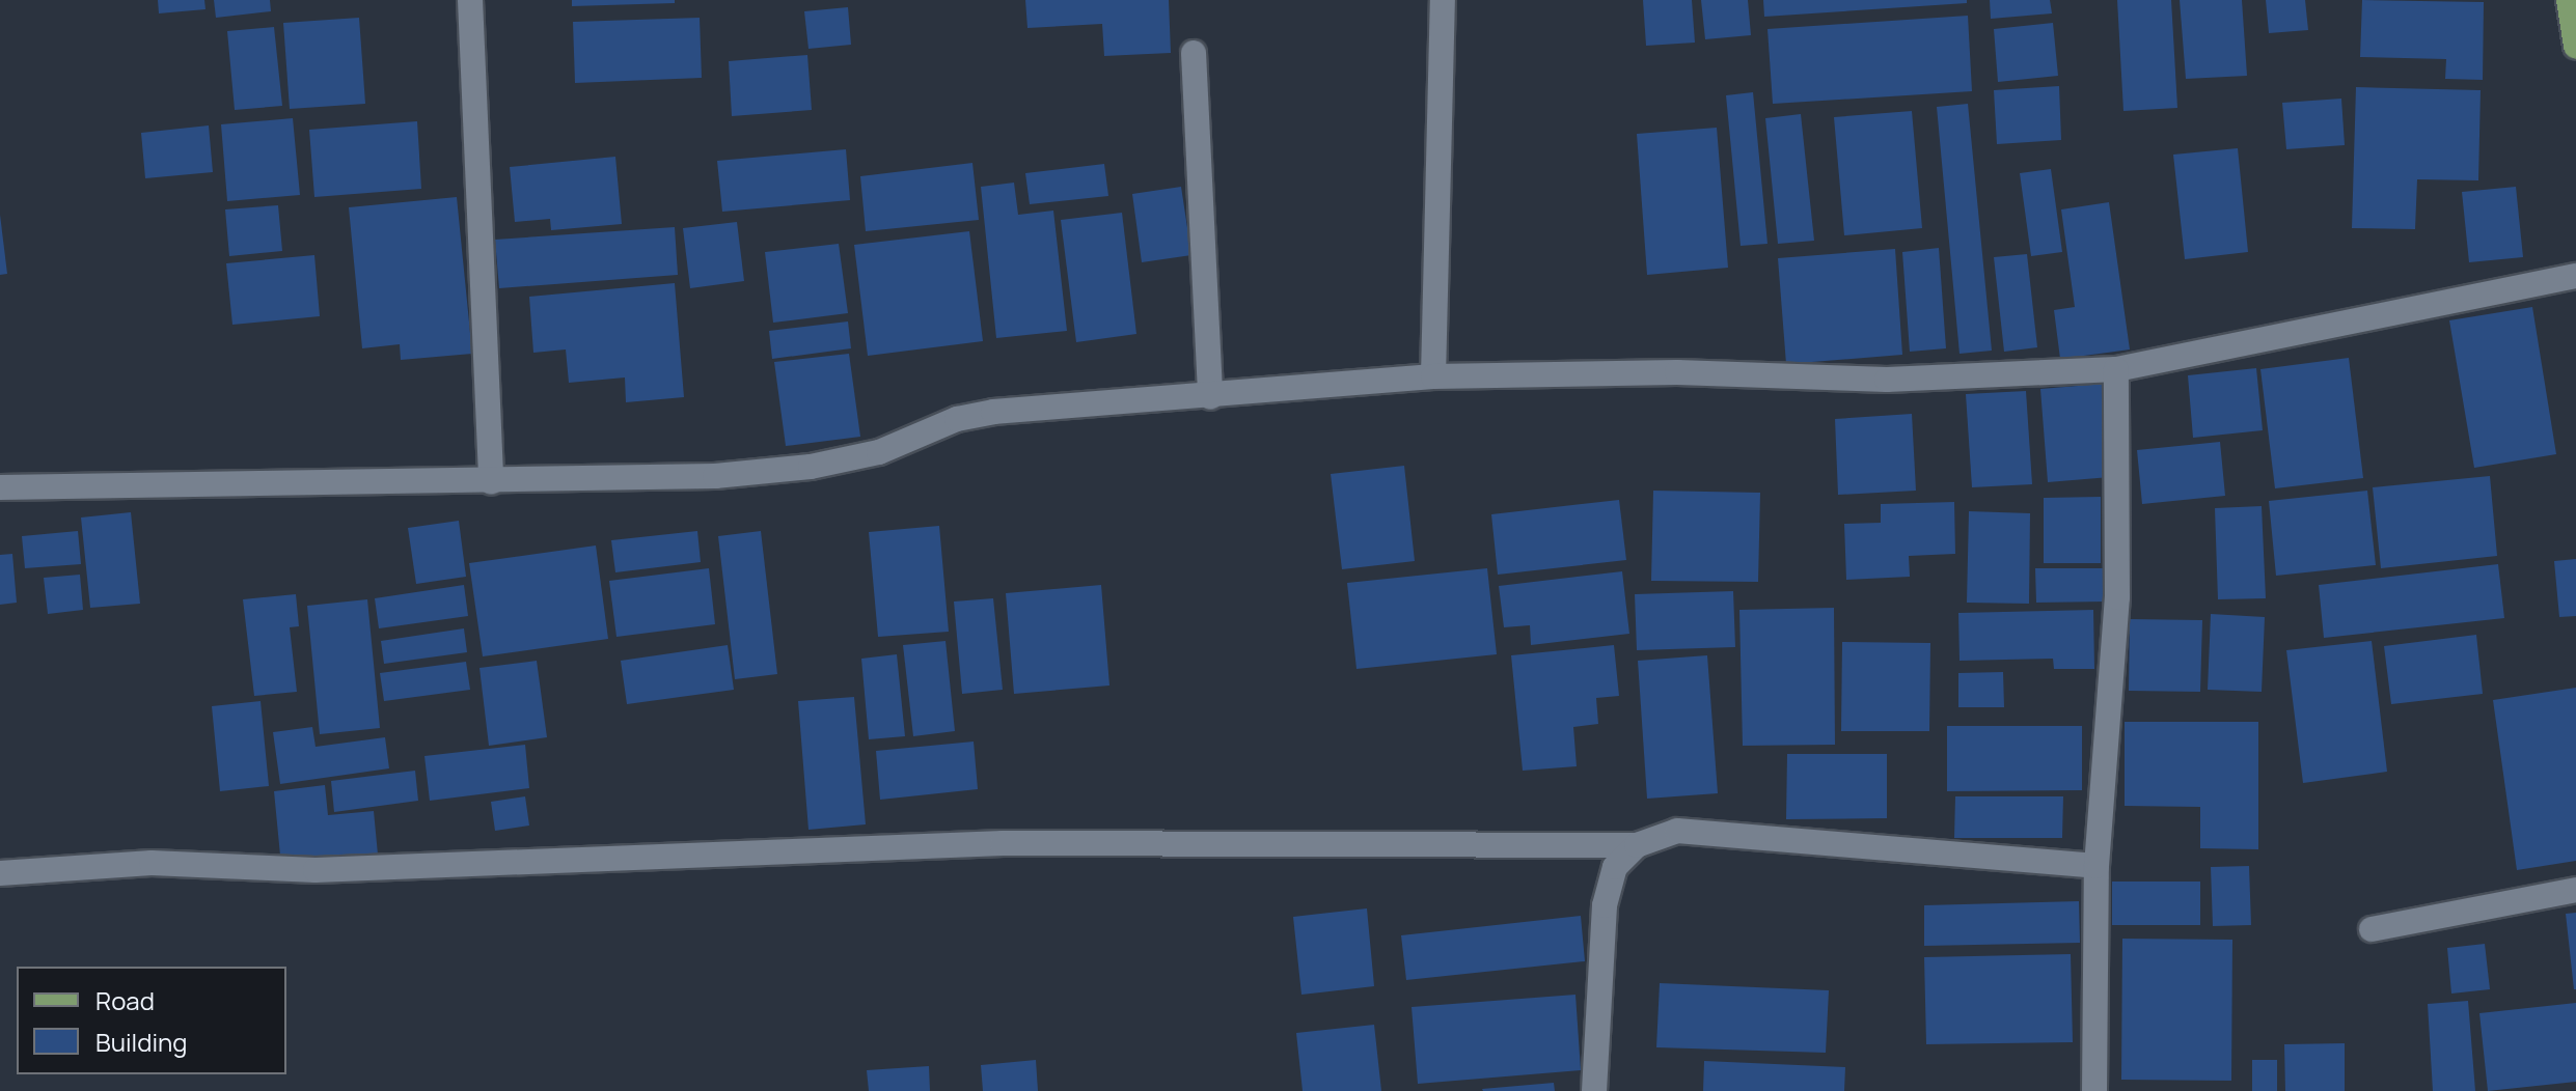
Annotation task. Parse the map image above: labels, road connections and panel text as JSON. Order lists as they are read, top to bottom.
{
  "legend": ["Road", "Building"]
}
